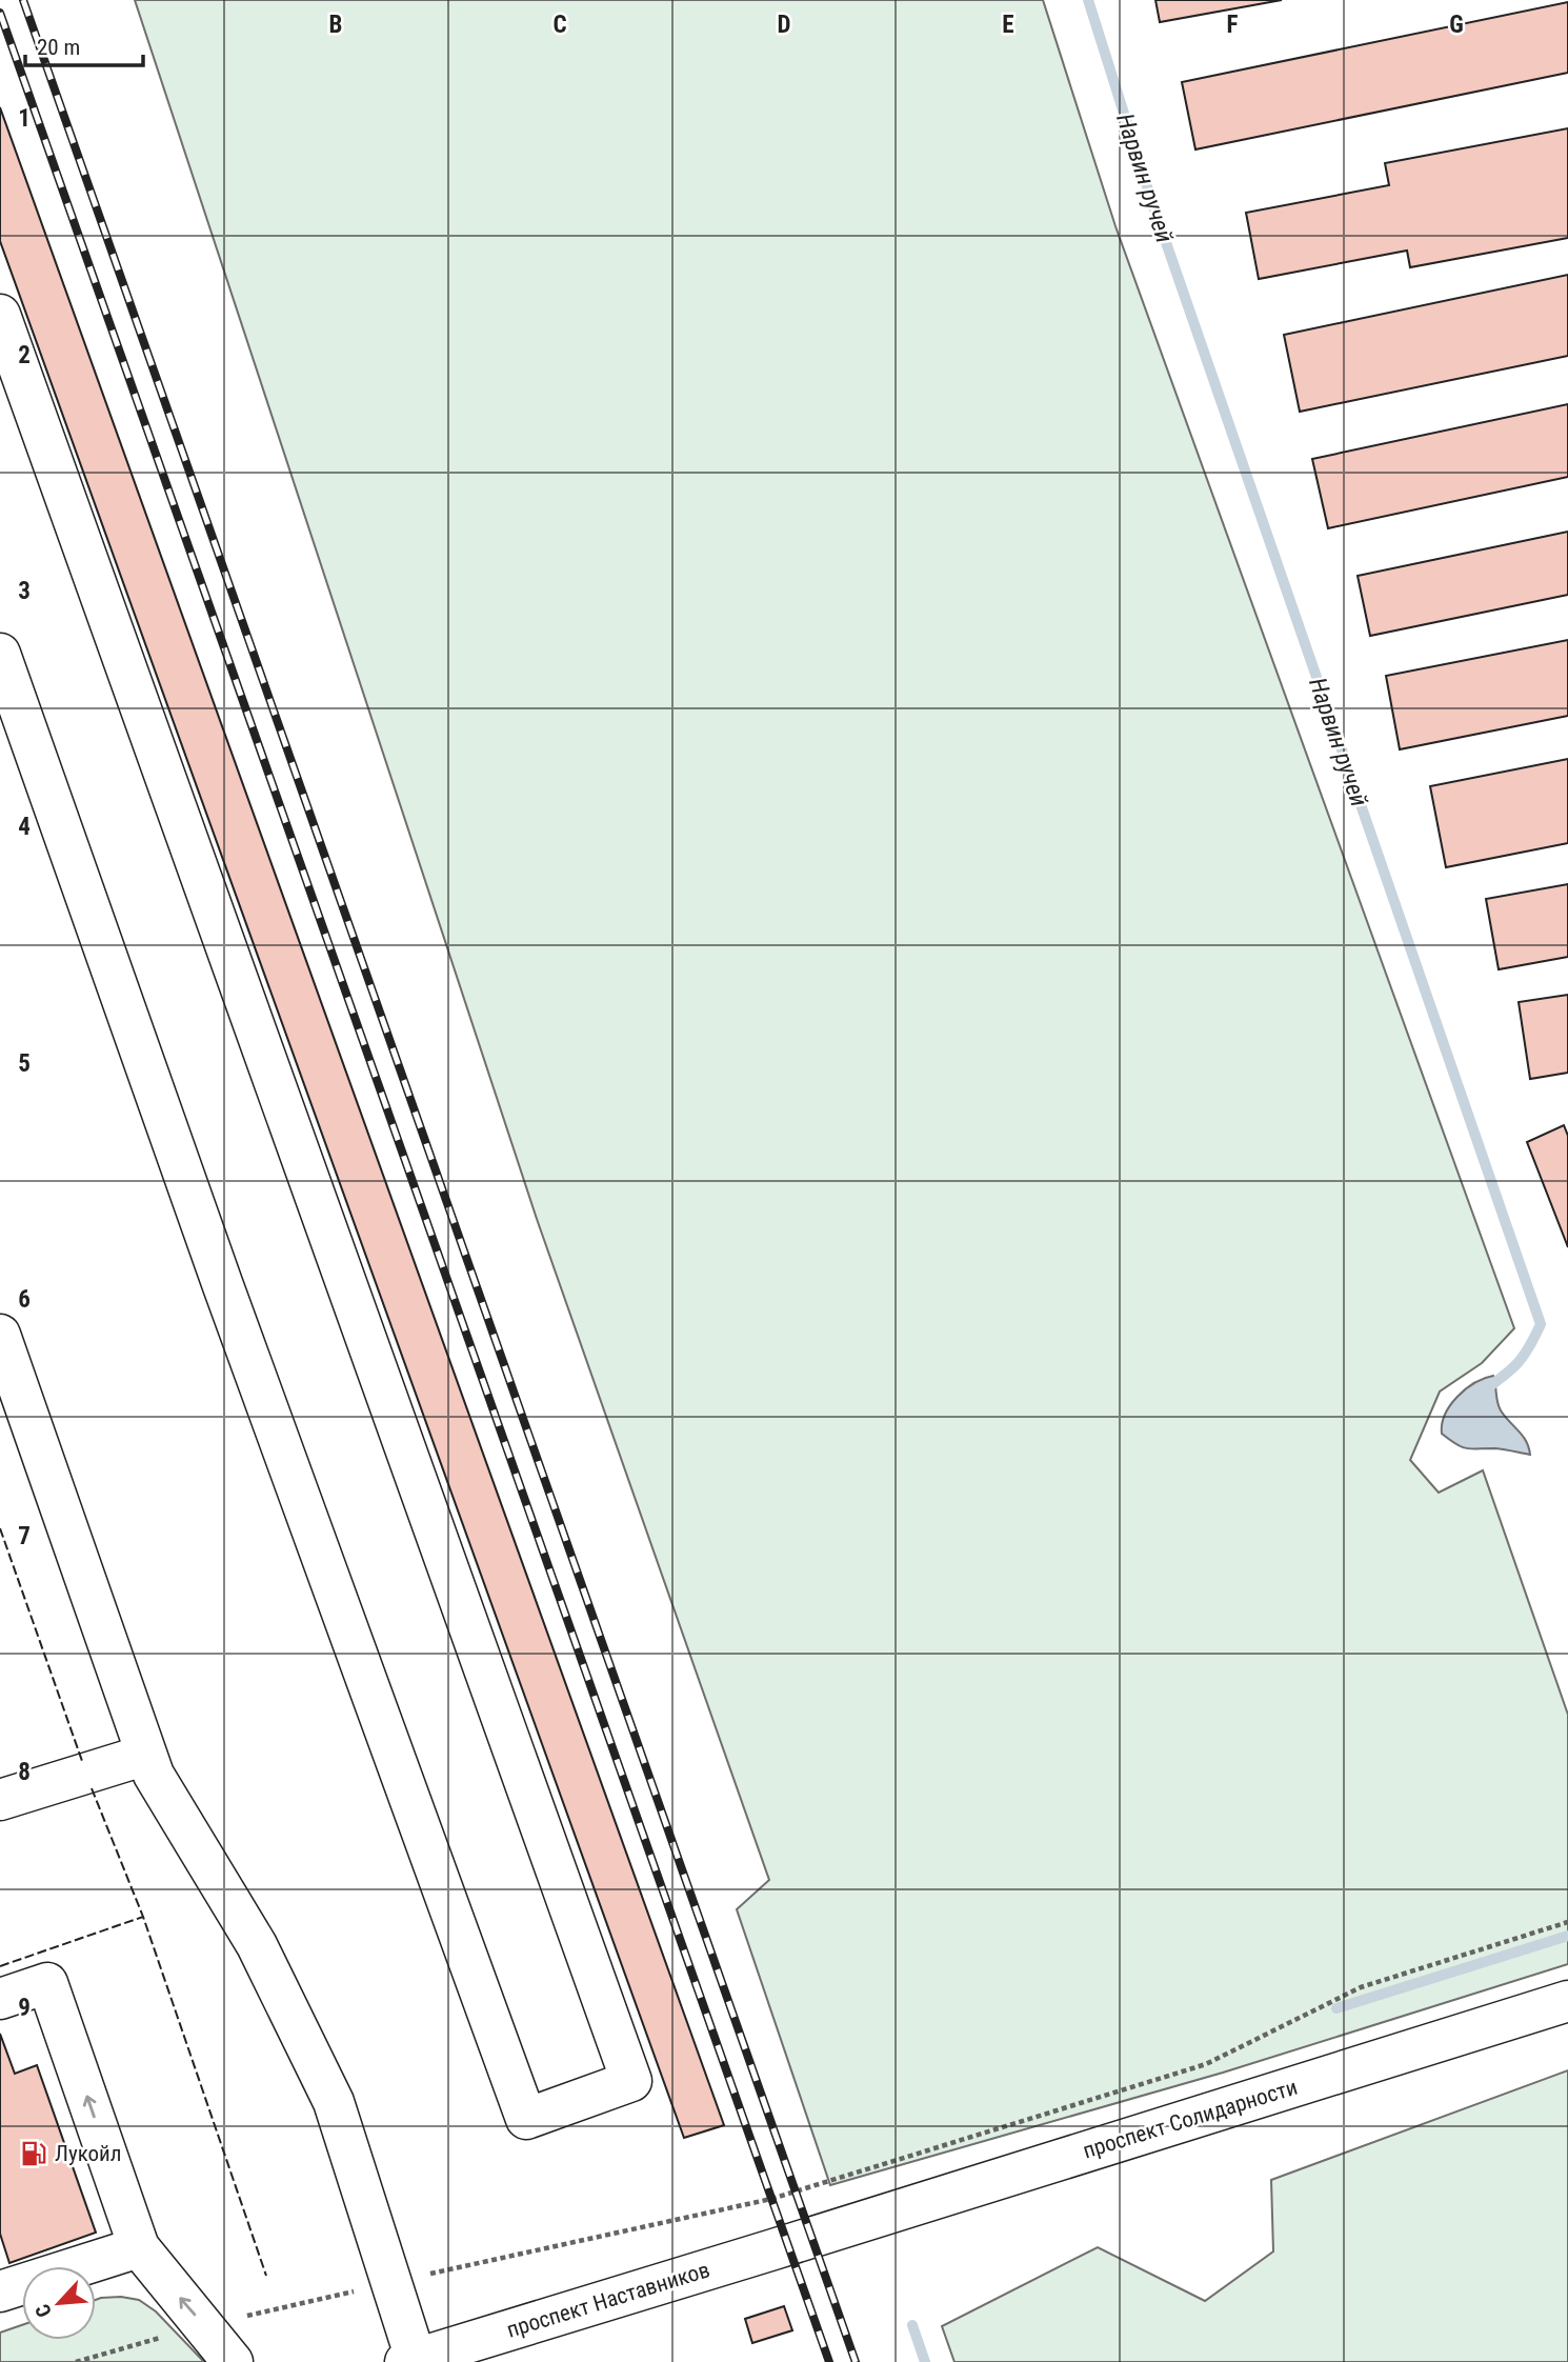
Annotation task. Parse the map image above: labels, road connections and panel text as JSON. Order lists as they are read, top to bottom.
{
  "streets": {
    "main road": ["проспект Солидарности", "проспект Наставников"]
  },
  "crossings": [
    ["проспект Солидарности", "проспект Наставников"]
  ],
  "water": ["Нарвин ручей"],
  "places": {
    "fuel station": ["Лукойл"]
  },
  "scale_bar": "20 m",
  "north": "bottom left",
  "grid": {
    "columns": [
      "B",
      "C",
      "D",
      "E",
      "F",
      "G"
    ],
    "rows": [
      "1",
      "2",
      "3",
      "4",
      "5",
      "6",
      "7",
      "8",
      "9"
    ]
  }
}
